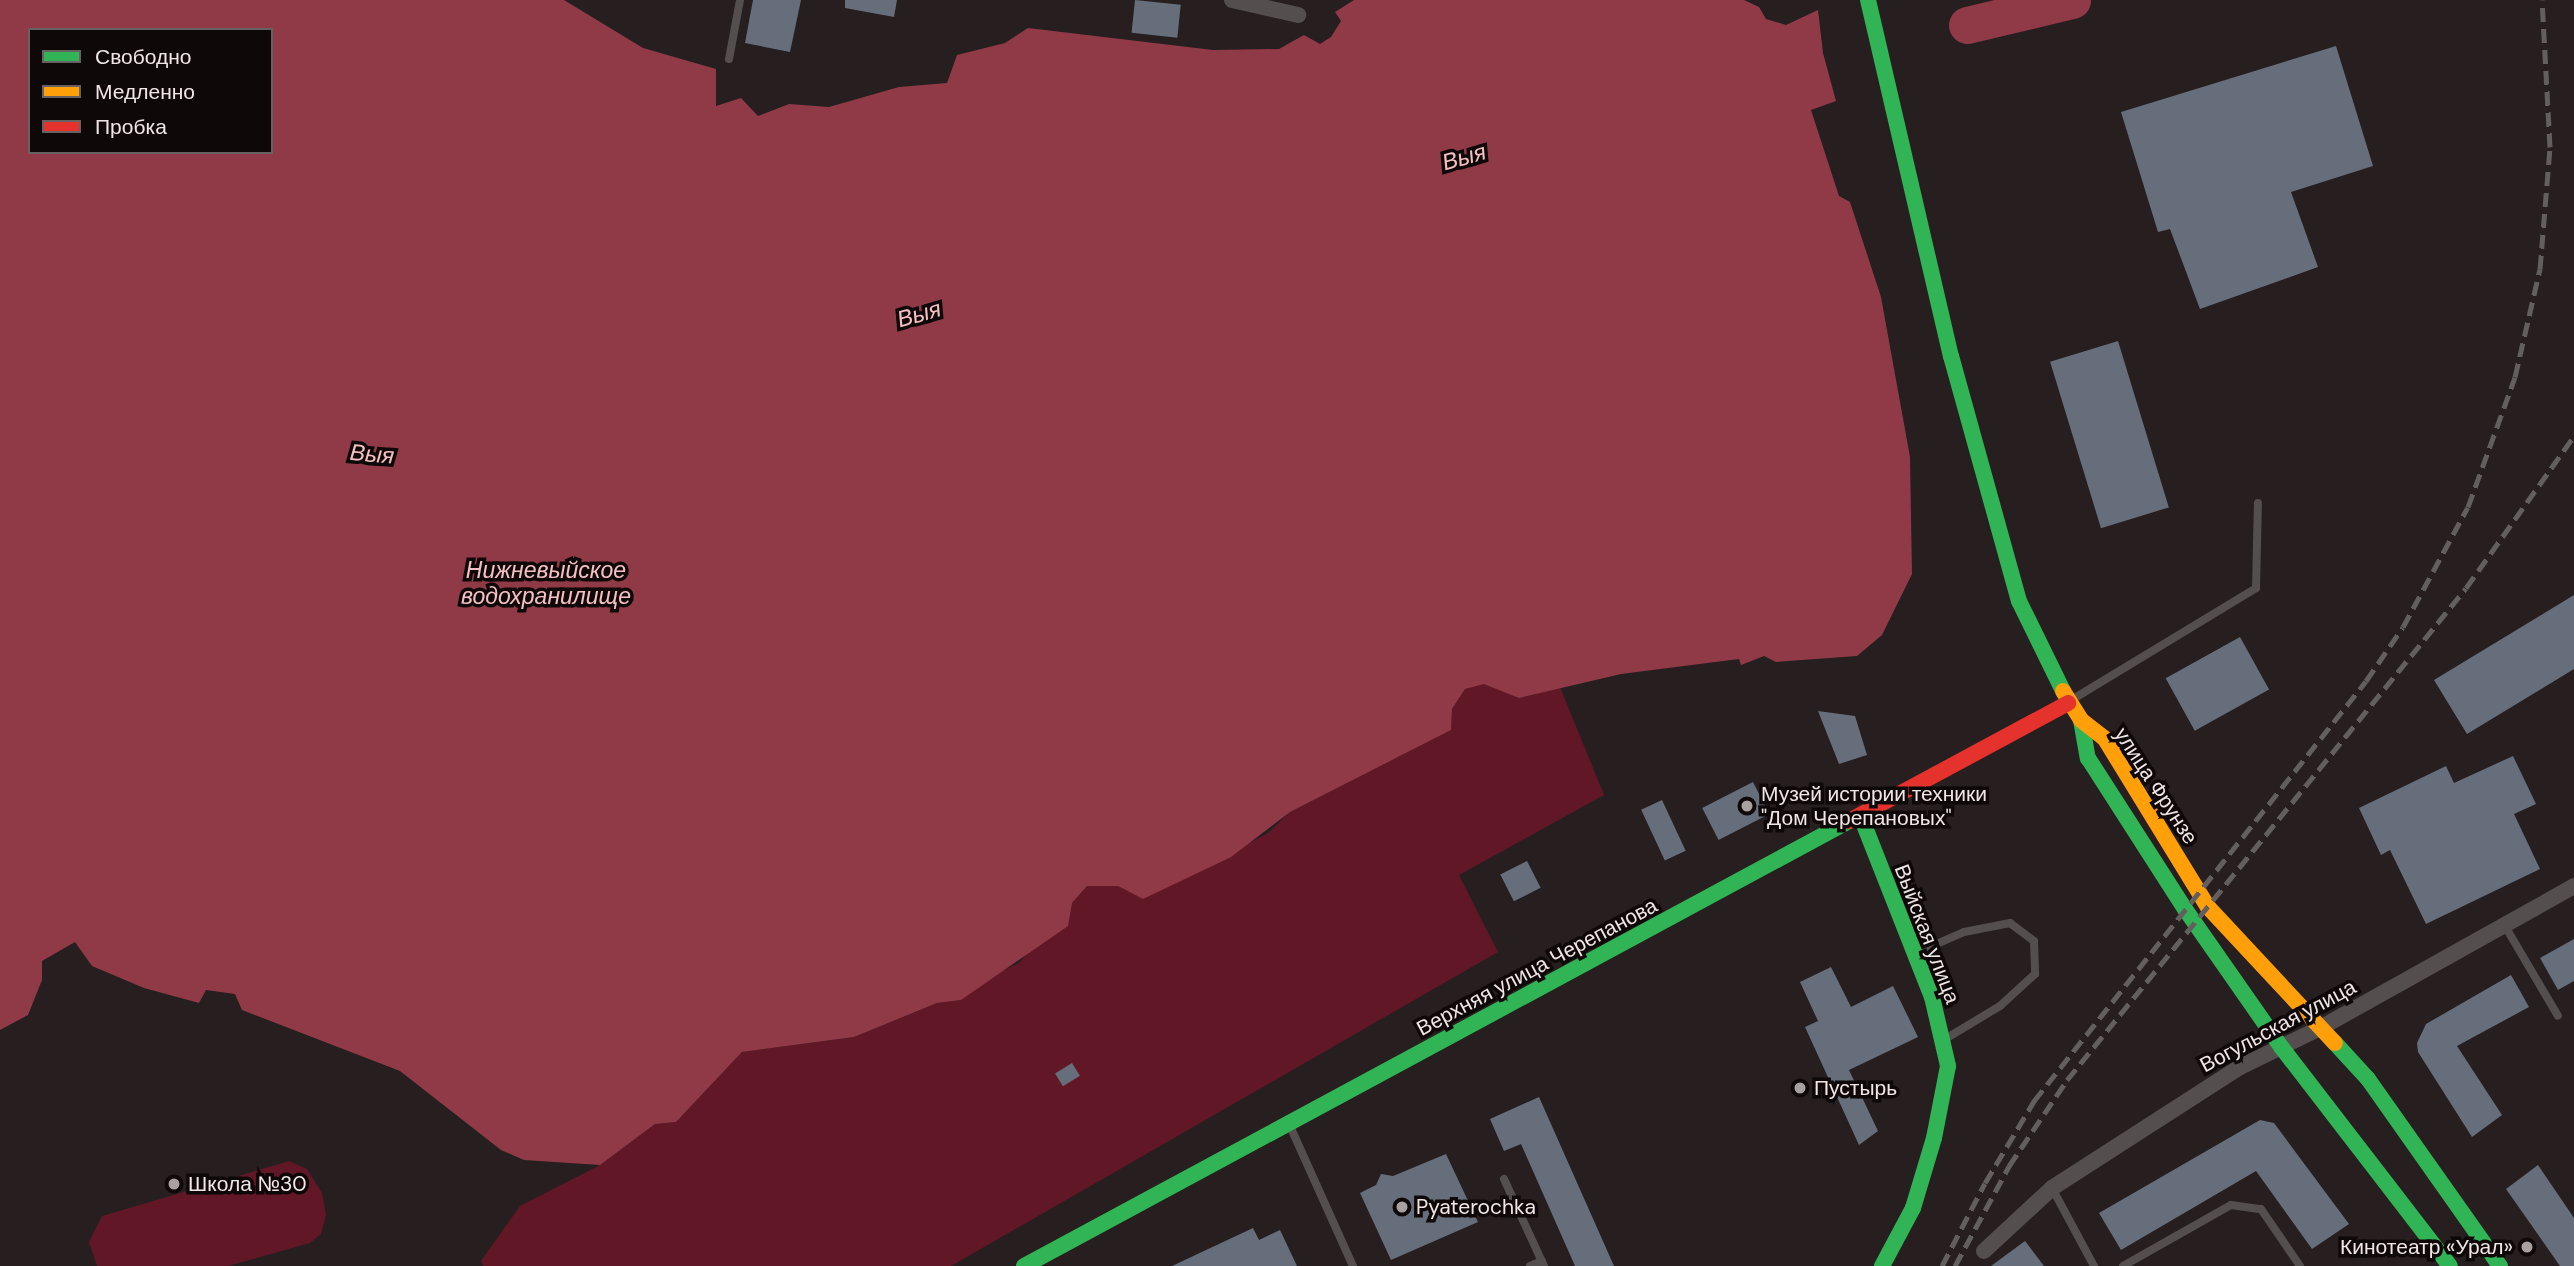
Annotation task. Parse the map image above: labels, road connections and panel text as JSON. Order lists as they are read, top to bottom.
{
  "streets": {
    "main road": ["улица Фрунзе", "Выйская улица", "Верхняя улица Черепанова"],
    "street": ["Вогульская улица"]
  },
  "crossings": [
    ["улица Фрунзе", "Вогульская улица"],
    ["Выйская улица", "Верхняя улица Черепанова"]
  ],
  "water": ["Выя", "Нижневыйское водохранилище"],
  "places": [
    "Музей истории техники \"Дом Черепановых\"",
    "Пустырь",
    "Школа №30",
    "Pyaterochka",
    "Кинотеатр «Урал»"
  ],
  "legend": ["Свободно", "Медленно", "Пробка"]
}
